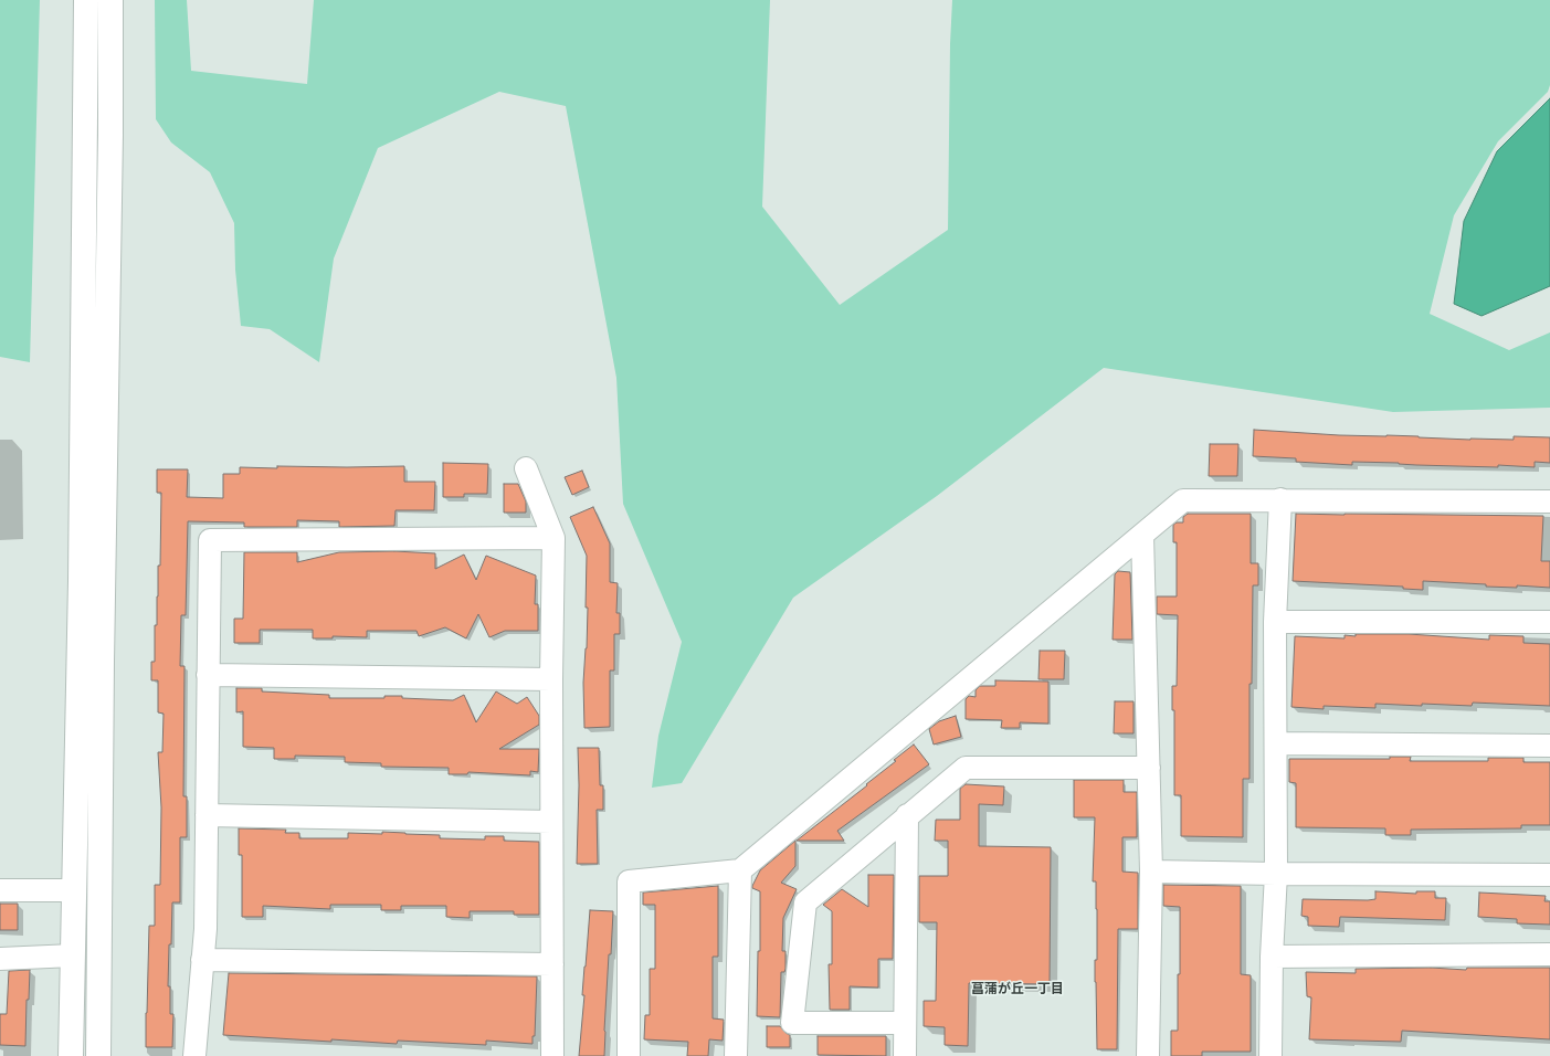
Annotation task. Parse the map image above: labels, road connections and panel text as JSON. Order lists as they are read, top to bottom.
{
  "districts": ["菖蒲が丘一丁目"]
}
